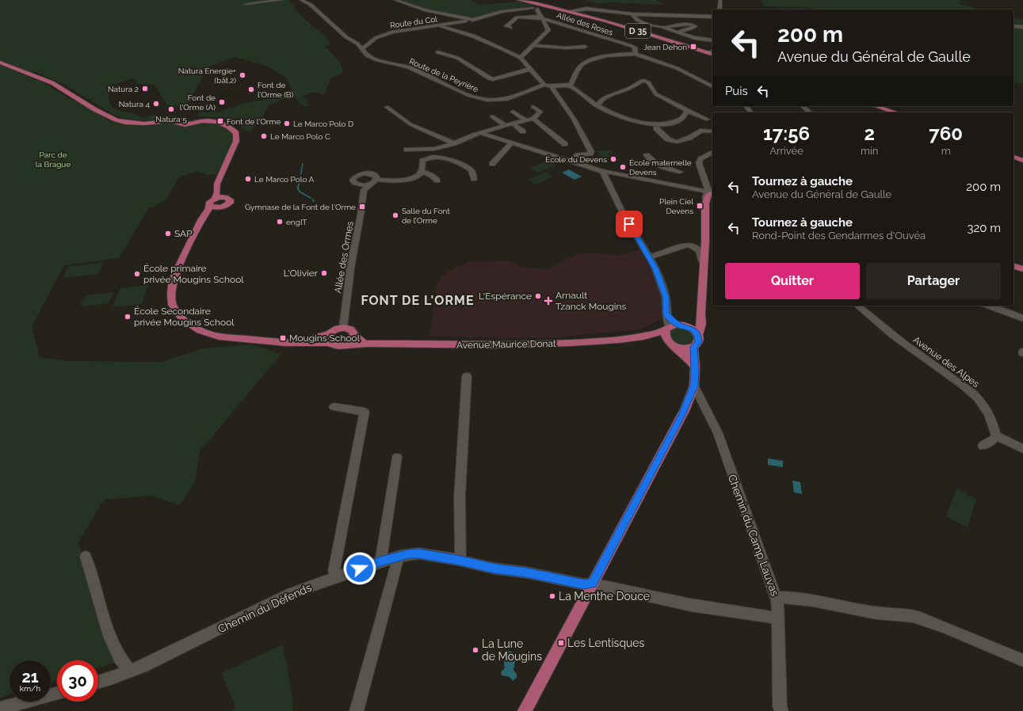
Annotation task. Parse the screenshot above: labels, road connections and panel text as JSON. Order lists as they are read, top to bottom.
{
  "streets": {
    "main road": ["D 35", "Avenue Maurice Donat"],
    "street": [
      "Route du Col",
      "Allée des Roses",
      "Route de la Peyrière",
      "Allée des Ormes",
      "Avenue des Alpes",
      "Chemin du Camp Lauvas",
      "Chemin du Défends"
    ]
  },
  "crossings": [
    ["Route du Col", "D 35"],
    ["Route du Col", "Route de la Peyrière"],
    ["Allée des Ormes", "Avenue Maurice Donat"],
    ["Chemin du Camp Lauvas", "Chemin du Défends"]
  ],
  "districts": ["FONT DE L'ORME"],
  "parks": ["Parc de la Brague"],
  "places": {
    "transit": [
      "Jean Dehon",
      "Font de l'Orme",
      "Plein Ciel Devens",
      "Gymnase de la Font de l'Orme",
      "Mougins School",
      "Les Lentisques"
    ],
    "other": [
      "Natura Energie+ (bât.2)",
      "Natura 2",
      "Font de l'Orme (B)",
      "Font de l'Orme (A)",
      "Natura 4",
      "Natura 5",
      "Le Marco Polo D",
      "Le Marco Polo C",
      "École du Devens",
      "École maternelle Devens",
      "Le Marco Polo A",
      "Salle du Font de l’Orme",
      "engIT",
      "SAP",
      "L'Olivier",
      "École primaire privée Mougins School",
      "L'Espérance",
      "École Secondaire privée Mougins School",
      "La Menthe Douce",
      "La Lune de Mougins"
    ],
    "health": ["Arnault Tzanck Mougins"]
  },
  "page": {
    "turn": ["200 m", "Avenue du Général de Gaulle"],
    "then": "Puis",
    "eta": [
      "17:56",
      "Arrivée",
      "2",
      "min",
      "760",
      "m"
    ],
    "list": [
      {
        "name": "Tournez à gauche",
        "note": "Avenue du Général de Gaulle",
        "value": "200 m"
      },
      {
        "name": "Tournez à gauche",
        "note": "Rond-Point des Gendarmes d'Ouvéa",
        "value": "320 m"
      }
    ],
    "buttons": ["Quitter", "Partager"],
    "speed": "21 km/h",
    "limit": "30"
  }
}
